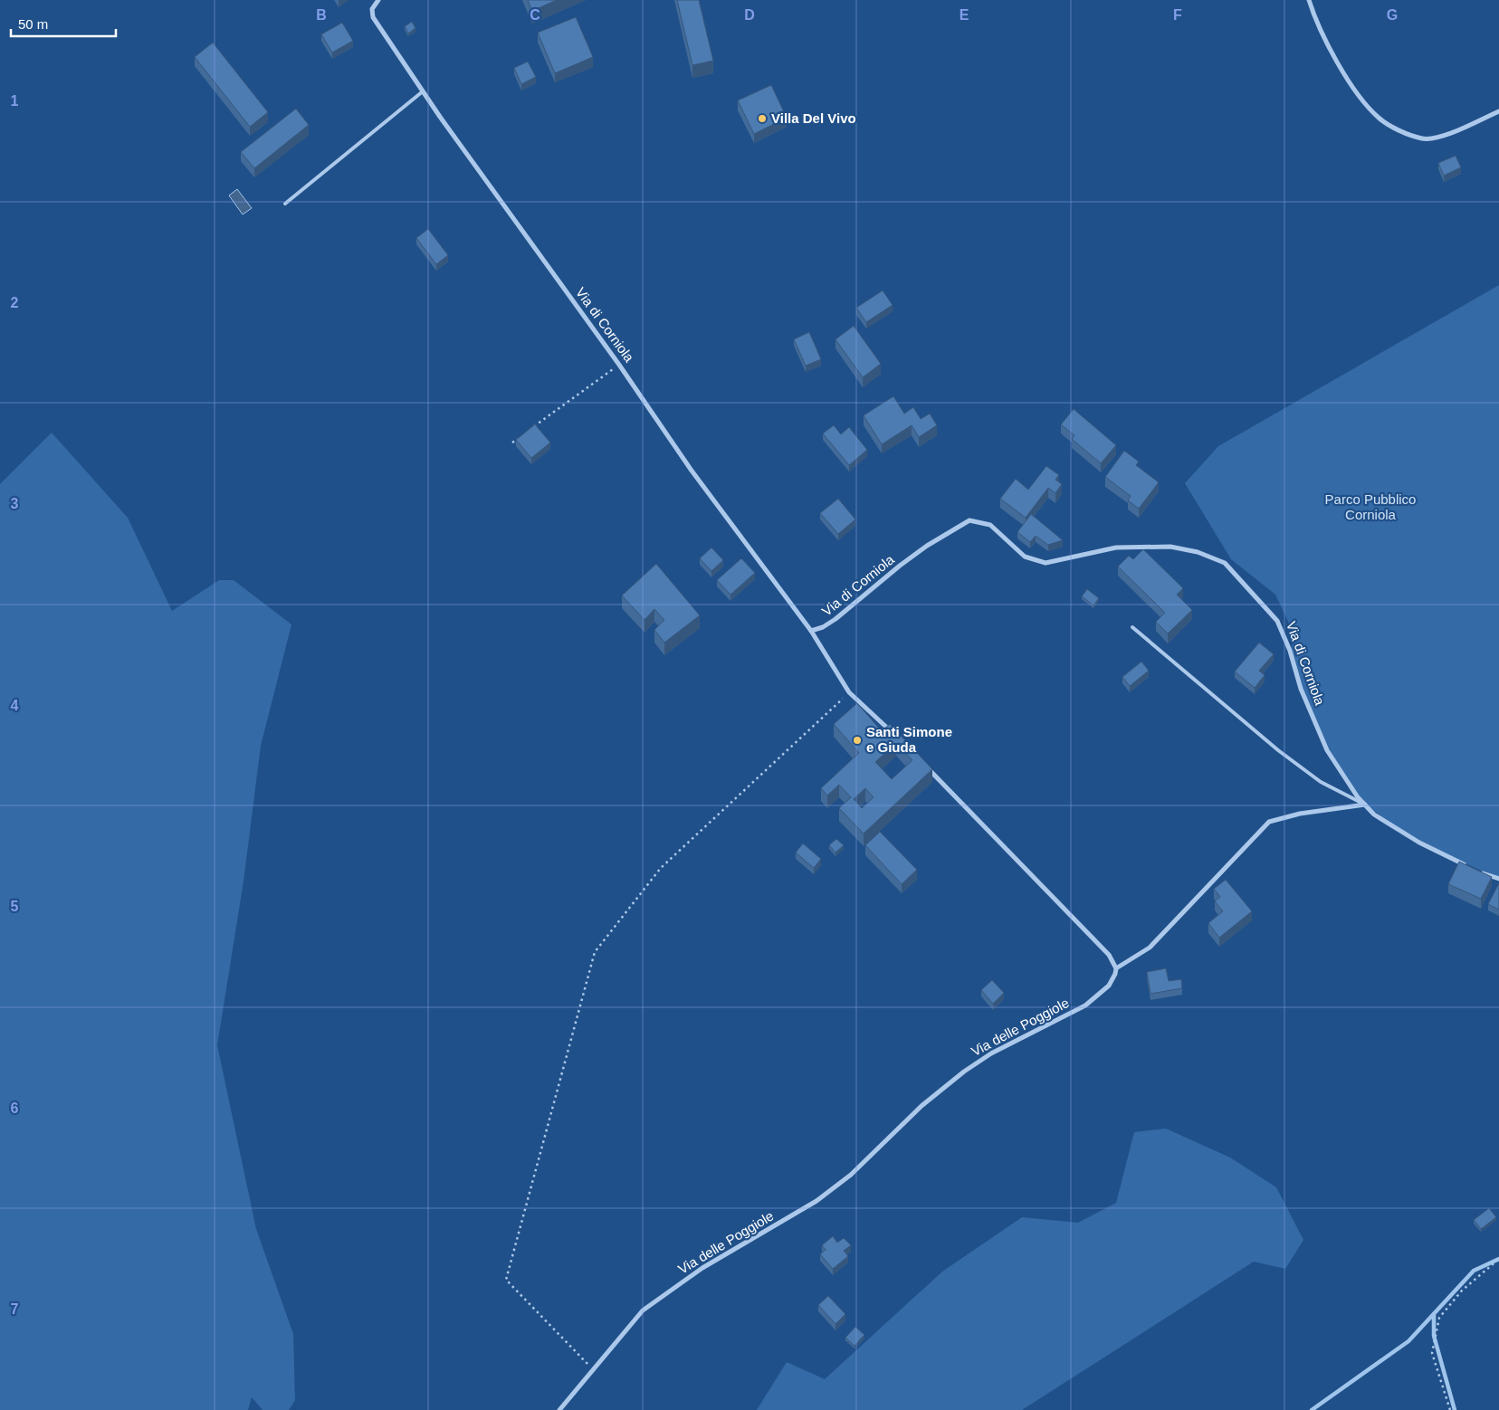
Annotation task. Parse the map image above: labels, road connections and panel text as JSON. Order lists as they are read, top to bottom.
{
  "streets": {
    "street": ["Via di Corniola", "Via delle Poggiole"]
  },
  "parks": ["Parco Pubblico Corniola"],
  "places": ["Villa Del Vivo", "Santi Simone e Giuda"],
  "scale_bar": "50 m",
  "grid": {
    "columns": [
      "B",
      "C",
      "D",
      "E",
      "F",
      "G"
    ],
    "rows": [
      "1",
      "2",
      "3",
      "4",
      "5",
      "6",
      "7"
    ]
  }
}
